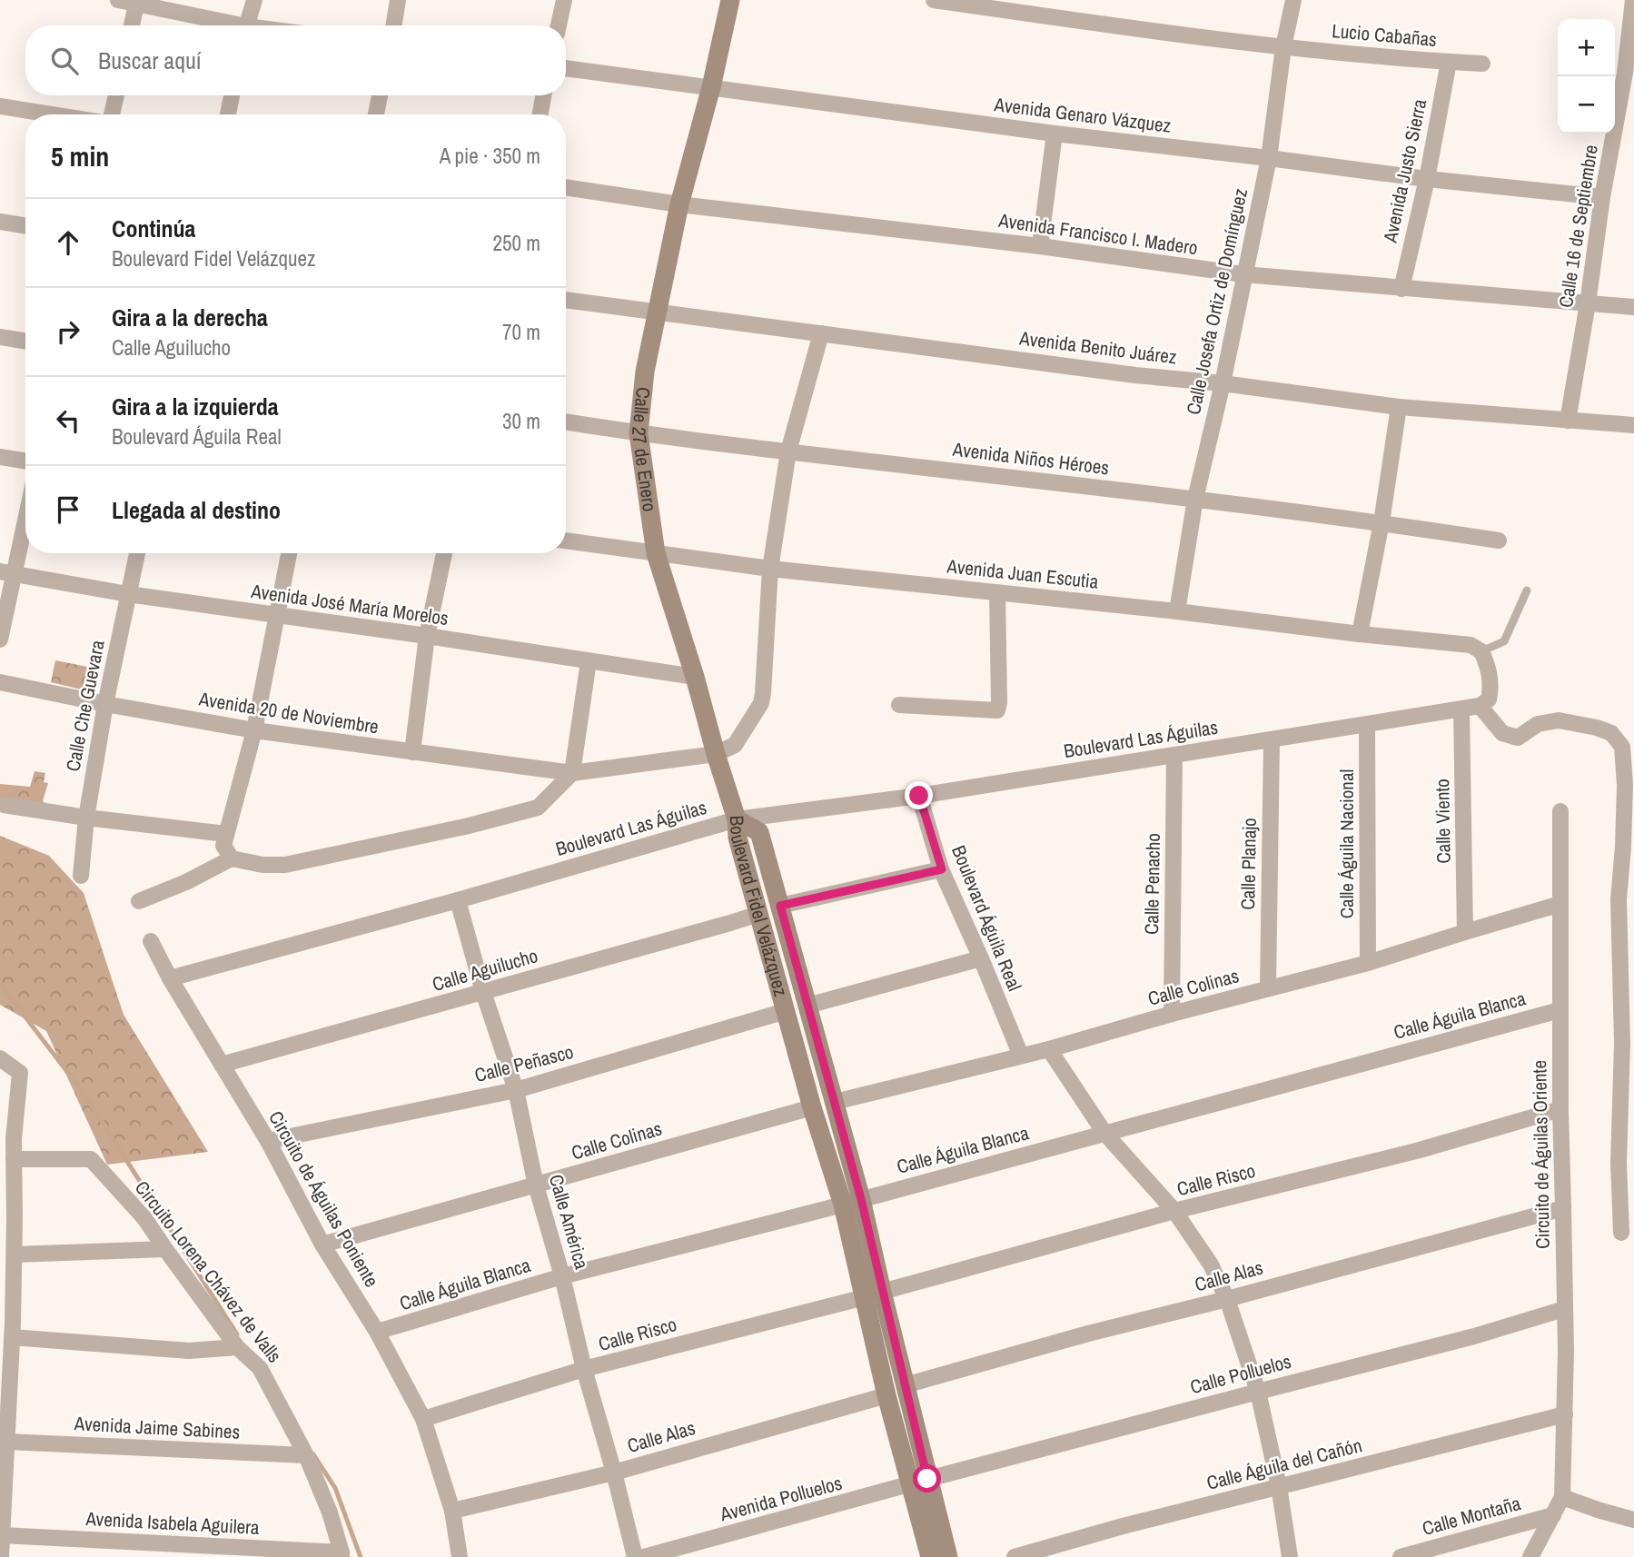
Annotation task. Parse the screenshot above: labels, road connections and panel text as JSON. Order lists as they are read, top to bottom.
{
  "streets": {
    "main road": ["Calle 27 de Enero", "Boulevard Fidel Velázquez"],
    "street": [
      "Lucio Cabañas",
      "Avenida Genaro Vázquez",
      "Avenida Justo Sierra",
      "Calle 16 de Septiembre",
      "Avenida Francisco I. Madero",
      "Calle Josefa Ortiz de Domínguez",
      "Avenida Benito Juárez",
      "Avenida Niños Héroes",
      "Avenida Juan Escutia",
      "Avenida José María Morelos",
      "Calle Che Guevara",
      "Avenida 20 de Noviembre",
      "Boulevard Las Águilas",
      "Calle Viento",
      "Calle Águila Nacional",
      "Calle Planajo",
      "Calle Penacho",
      "Boulevard Águila Real",
      "Calle Aguilucho",
      "Calle Colinas",
      "Calle Águila Blanca",
      "Calle Peñasco",
      "Circuito de Águilas Oriente",
      "Calle Risco",
      "Circuito de Águilas Poniente",
      "Calle América",
      "Circuito Lorena Chávez de Valls",
      "Calle Alas",
      "Calle Polluelos",
      "Avenida Jaime Sabines",
      "Calle Águila del Cañón",
      "Avenida Polluelos",
      "Calle Montaña",
      "Avenida Isabela Aguilera"
    ]
  },
  "crossings": [
    ["Lucio Cabañas", "Avenida Justo Sierra"],
    ["Lucio Cabañas", "Calle Josefa Ortiz de Domínguez"],
    ["Avenida Genaro Vázquez", "Avenida Justo Sierra"],
    ["Avenida Genaro Vázquez", "Calle 16 de Septiembre"],
    ["Avenida Genaro Vázquez", "Calle Josefa Ortiz de Domínguez"],
    ["Avenida Genaro Vázquez", "Calle 27 de Enero"],
    ["Avenida Justo Sierra", "Avenida Francisco I. Madero"],
    ["Calle 16 de Septiembre", "Avenida Francisco I. Madero"],
    ["Calle 16 de Septiembre", "Avenida Benito Juárez"],
    ["Avenida Francisco I. Madero", "Calle Josefa Ortiz de Domínguez"],
    ["Avenida Francisco I. Madero", "Calle 27 de Enero"],
    ["Calle Josefa Ortiz de Domínguez", "Avenida Benito Juárez"],
    ["Calle Josefa Ortiz de Domínguez", "Avenida Niños Héroes"],
    ["Calle Josefa Ortiz de Domínguez", "Avenida Juan Escutia"],
    ["Avenida Benito Juárez", "Calle 27 de Enero"],
    ["Calle 27 de Enero", "Avenida Niños Héroes"],
    ["Calle 27 de Enero", "Avenida Juan Escutia"],
    ["Calle 27 de Enero", "Avenida José María Morelos"],
    ["Calle 27 de Enero", "Avenida 20 de Noviembre"],
    ["Calle 27 de Enero", "Boulevard Las Águilas"],
    ["Calle 27 de Enero", "Boulevard Fidel Velázquez"],
    ["Avenida José María Morelos", "Calle Che Guevara"],
    ["Calle Che Guevara", "Avenida 20 de Noviembre"],
    ["Boulevard Las Águilas", "Calle Viento"],
    ["Boulevard Las Águilas", "Calle Águila Nacional"],
    ["Boulevard Las Águilas", "Calle Planajo"],
    ["Boulevard Las Águilas", "Calle Penacho"],
    ["Boulevard Las Águilas", "Boulevard Fidel Velázquez"],
    ["Boulevard Las Águilas", "Boulevard Águila Real"],
    ["Boulevard Las Águilas", "Circuito de Águilas Poniente"],
    ["Boulevard Las Águilas", "Calle América"],
    ["Calle Viento", "Calle Colinas"],
    ["Calle Águila Nacional", "Calle Colinas"],
    ["Calle Planajo", "Calle Colinas"],
    ["Calle Penacho", "Calle Colinas"],
    ["Boulevard Fidel Velázquez", "Calle Aguilucho"],
    ["Boulevard Fidel Velázquez", "Calle Colinas"],
    ["Boulevard Fidel Velázquez", "Calle Águila Blanca"],
    ["Boulevard Fidel Velázquez", "Calle Peñasco"],
    ["Boulevard Fidel Velázquez", "Calle Risco"],
    ["Boulevard Fidel Velázquez", "Calle Alas"],
    ["Boulevard Fidel Velázquez", "Calle Polluelos"],
    ["Boulevard Fidel Velázquez", "Avenida Polluelos"],
    ["Boulevard Águila Real", "Calle Colinas"],
    ["Calle Aguilucho", "Circuito de Águilas Poniente"],
    ["Calle Aguilucho", "Calle América"],
    ["Calle Colinas", "Circuito de Águilas Oriente"],
    ["Calle Colinas", "Circuito de Águilas Poniente"],
    ["Calle Colinas", "Calle América"],
    ["Calle Águila Blanca", "Circuito de Águilas Oriente"],
    ["Calle Águila Blanca", "Circuito de Águilas Poniente"],
    ["Calle Águila Blanca", "Calle América"],
    ["Calle Peñasco", "Circuito de Águilas Poniente"],
    ["Calle Peñasco", "Calle América"],
    ["Circuito de Águilas Oriente", "Calle Risco"],
    ["Circuito de Águilas Oriente", "Calle Alas"],
    ["Circuito de Águilas Oriente", "Calle Polluelos"],
    ["Circuito de Águilas Oriente", "Calle Águila del Cañón"],
    ["Calle Risco", "Circuito de Águilas Poniente"],
    ["Calle Risco", "Calle América"],
    ["Circuito de Águilas Poniente", "Calle Alas"],
    ["Calle América", "Calle Alas"],
    ["Circuito Lorena Chávez de Valls", "Avenida Jaime Sabines"],
    ["Circuito Lorena Chávez de Valls", "Avenida Isabela Aguilera"],
    ["Calle Polluelos", "Avenida Polluelos"]
  ],
  "page": {
    "map_buttons": ["+", "−"],
    "search": "Buscar aquí",
    "heading": ["5 min", "A pie · 350 m"],
    "list": [
      ["Continúa", "Boulevard Fidel Velázquez", "250 m"],
      ["Gira a la derecha", "Calle Aguilucho", "70 m"],
      ["Gira a la izquierda", "Boulevard Águila Real", "30 m"],
      "Llegada al destino"
    ]
  }
}
